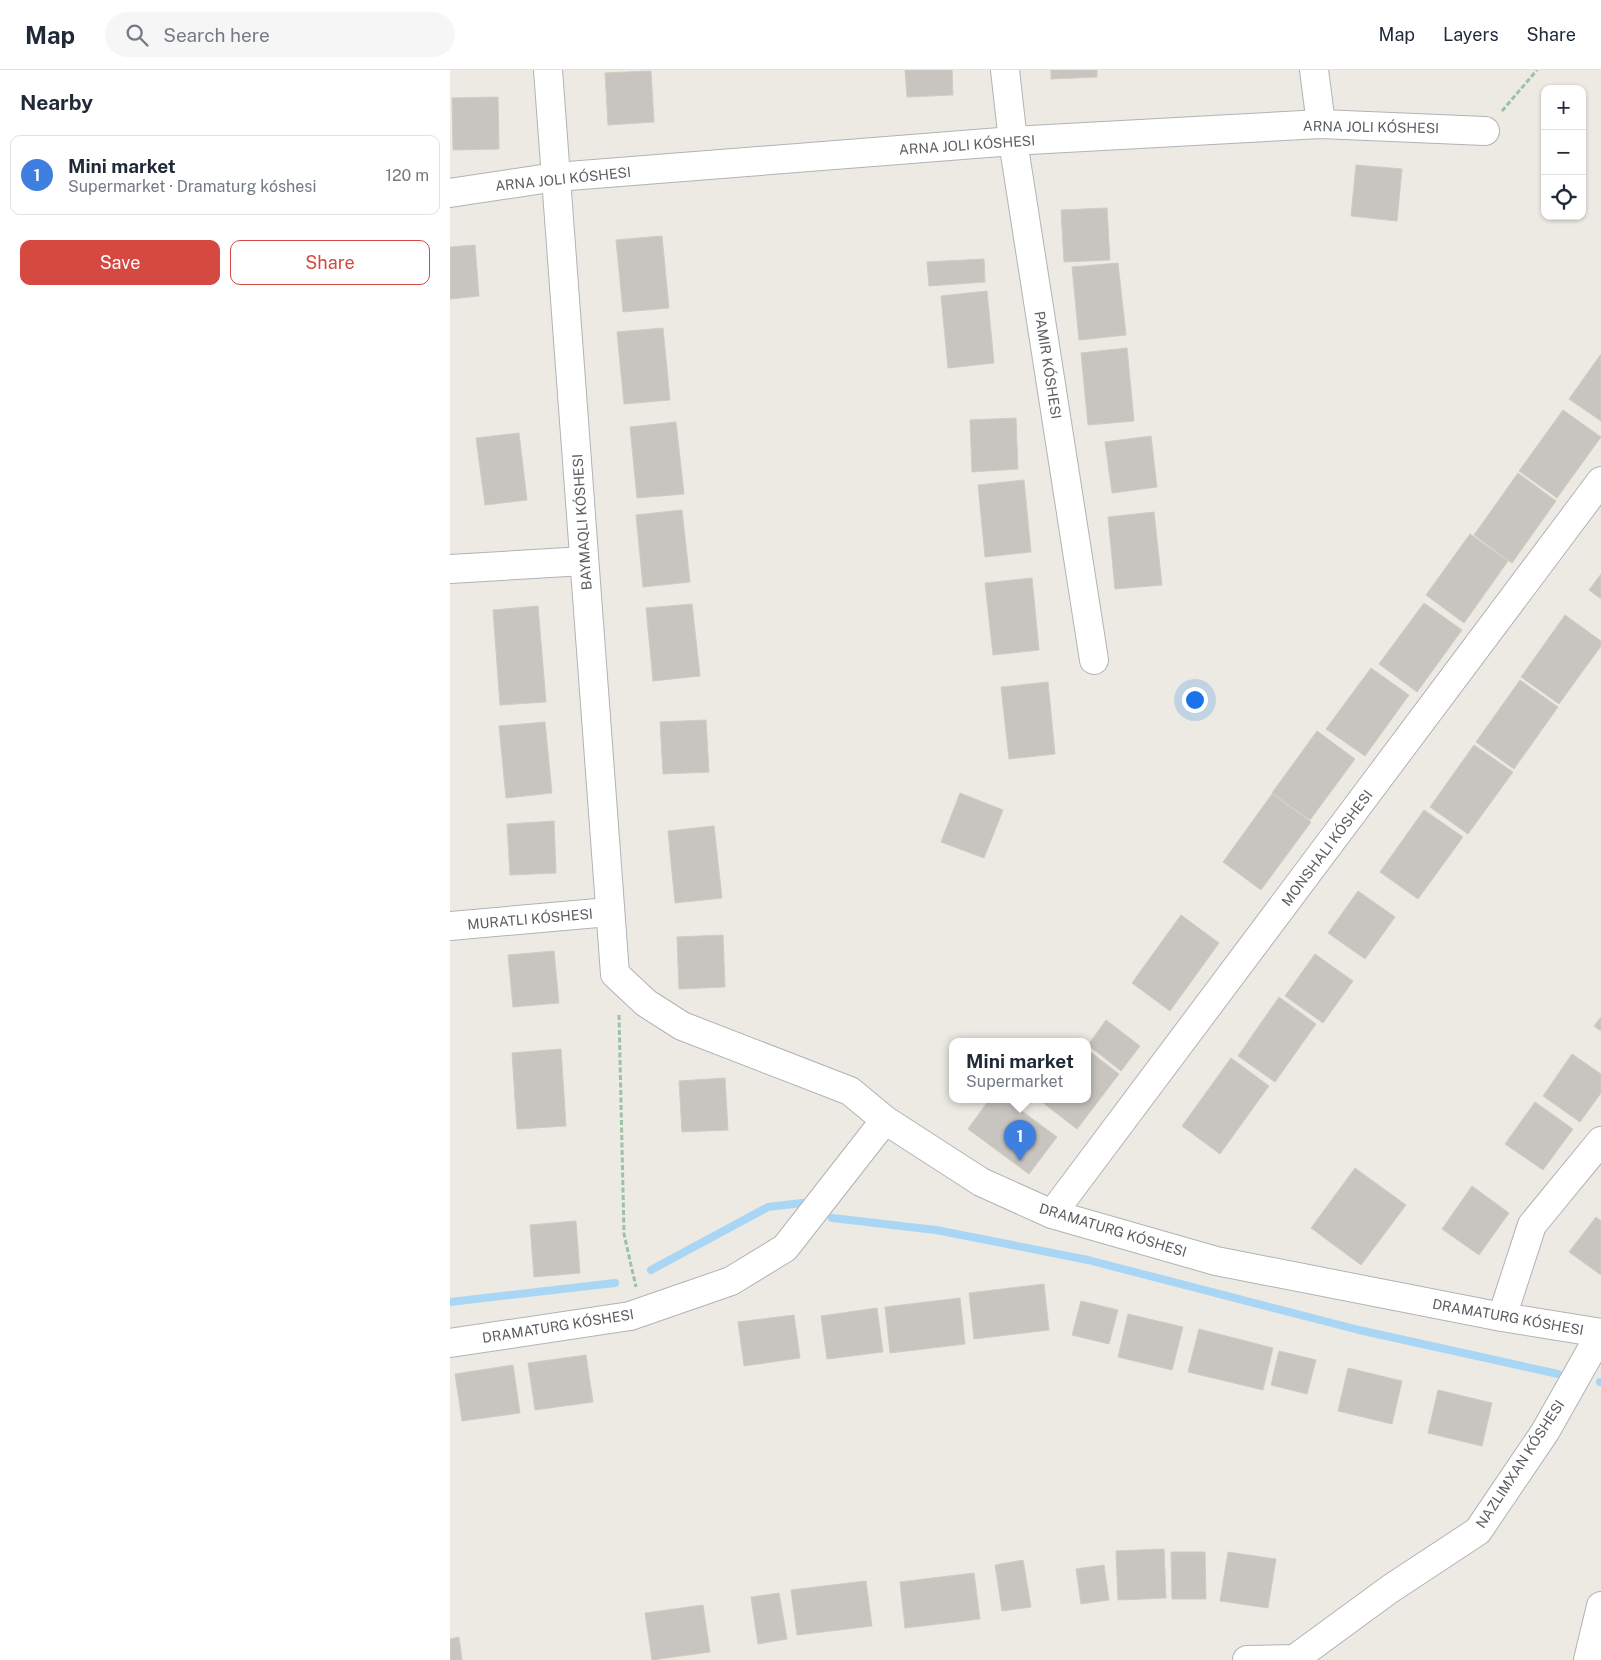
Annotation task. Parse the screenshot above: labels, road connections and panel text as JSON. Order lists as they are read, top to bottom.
{
  "streets": {
    "street": ["PAMIR KÓSHESI", "DRAMATURG KÓSHESI"]
  },
  "page": {
    "header": "Map",
    "search": "Search here",
    "nav": ["Map", "Layers", "Share"],
    "heading": "Nearby",
    "map_buttons": ["+", "−"],
    "list": [
      {
        "mark": "1",
        "name": "Mini market",
        "note": "Supermarket · Dramaturg kóshesi",
        "value": "120 m"
      }
    ],
    "buttons": ["Save", "Share"],
    "popup": ["Mini market", "Supermarket"],
    "pins": "1"
  }
}
